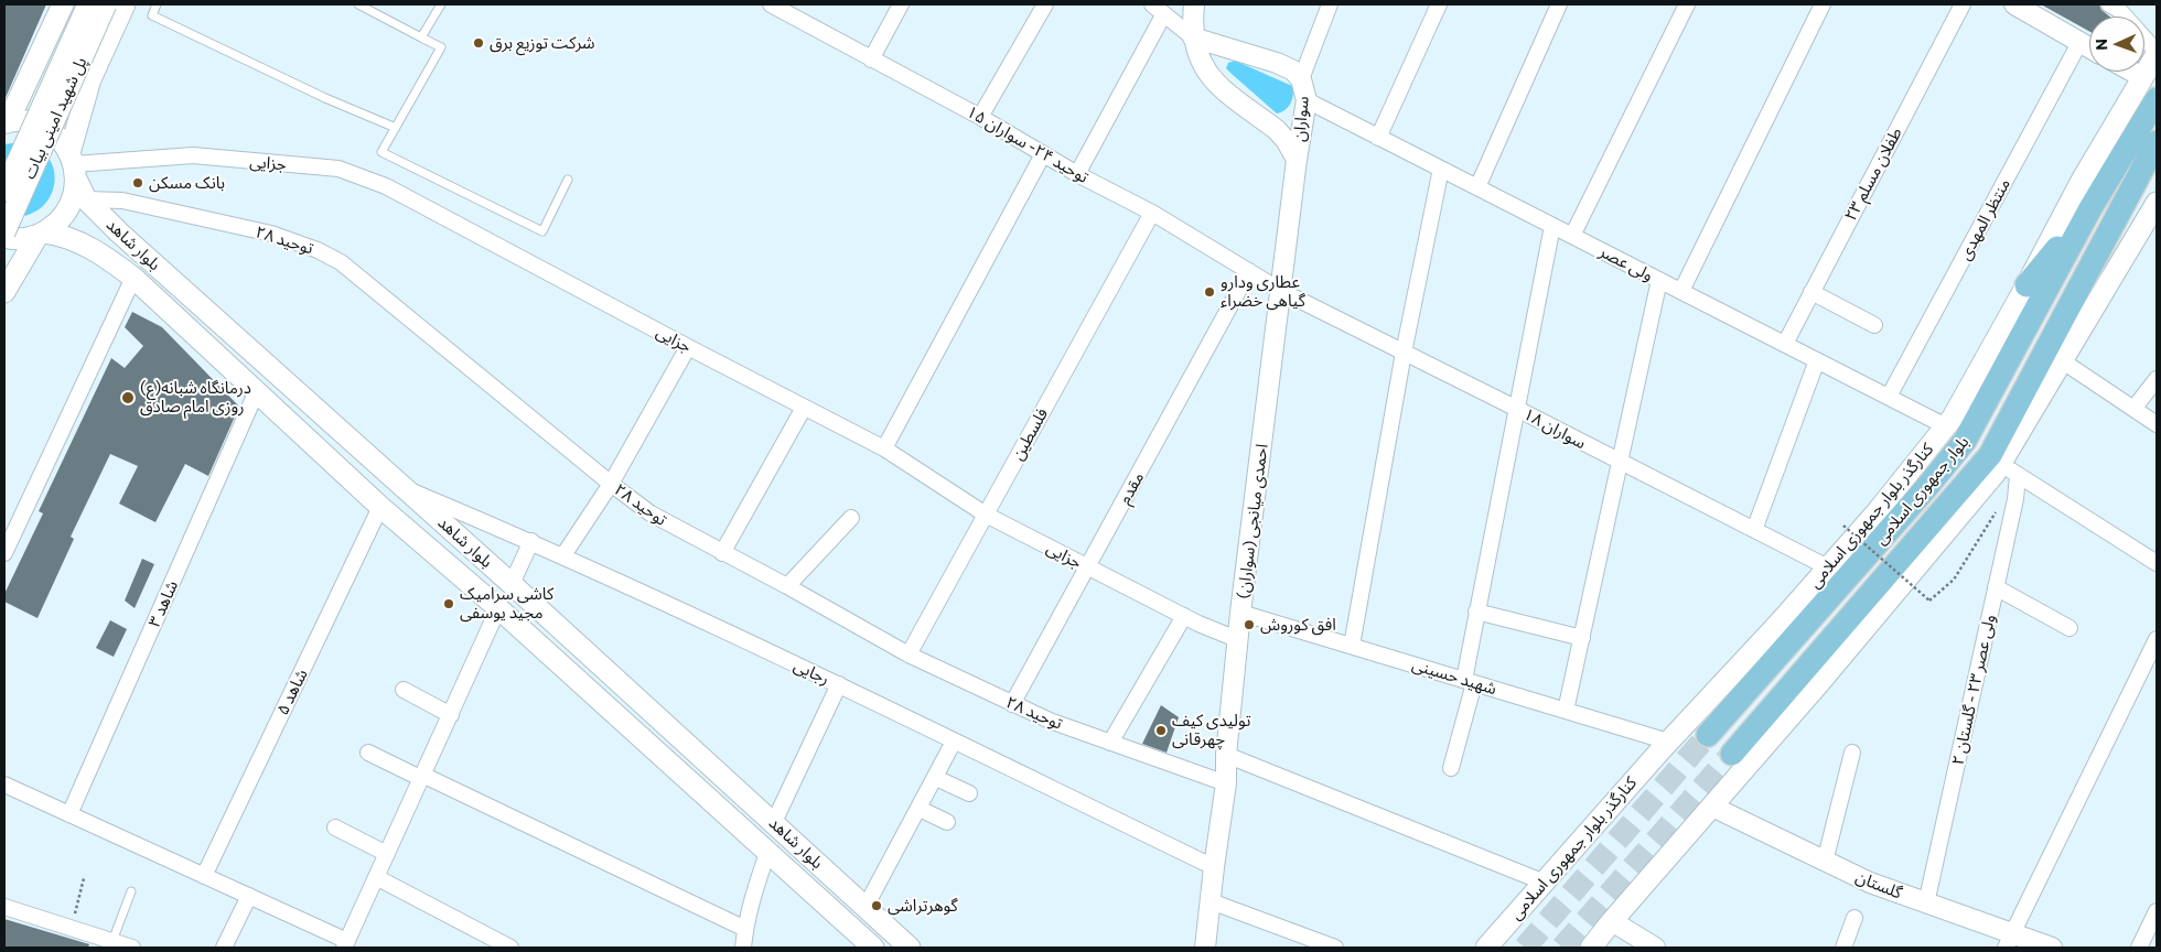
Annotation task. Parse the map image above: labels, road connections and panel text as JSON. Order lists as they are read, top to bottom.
{
  "streets": {
    "main road": [
      "پل شهید امینی بیات",
      "بلوار شاهد",
      "بلوار جمهوری اسلامی",
      "کنارگذر بلوار جمهوری اسلامی"
    ],
    "street": [
      "سواران",
      "توحید ۲۴- سواران ۱۵",
      "جزایی",
      "طفلان مسلم ۲۳",
      "منتظر المهدی",
      "توحید ۲۸",
      "ولی عصر",
      "سواران ۱۸",
      "فلسطین",
      "مقدم",
      "احمدی میانجی (سواران)",
      "شاهد ۳",
      "رجایی",
      "شهید حسینی",
      "ولی عصر ۲۳ - گلستان ۲",
      "شاهد ۵",
      "گلستان"
    ]
  },
  "crossings": [
    ["سواران", "ولی عصر"],
    ["سواران", "احمدی میانجی (سواران)"],
    ["توحید ۲۴- سواران ۱۵", "سواران ۱۸"],
    ["توحید ۲۴- سواران ۱۵", "فلسطین"],
    ["توحید ۲۴- سواران ۱۵", "مقدم"],
    ["توحید ۲۴- سواران ۱۵", "احمدی میانجی (سواران)"],
    ["جزایی", "بلوار شاهد"],
    ["جزایی", "فلسطین"],
    ["جزایی", "مقدم"],
    ["جزایی", "احمدی میانجی (سواران)"],
    ["طفلان مسلم ۲۳", "ولی عصر"],
    ["منتظر المهدی", "ولی عصر"],
    ["توحید ۲۸", "بلوار شاهد"],
    ["توحید ۲۸", "فلسطین"],
    ["توحید ۲۸", "مقدم"],
    ["توحید ۲۸", "احمدی میانجی (سواران)"],
    ["بلوار شاهد", "شاهد ۳"],
    ["بلوار شاهد", "رجایی"],
    ["بلوار شاهد", "شاهد ۵"],
    ["ولی عصر", "کنارگذر بلوار جمهوری اسلامی"],
    ["سواران ۱۸", "کنارگذر بلوار جمهوری اسلامی"],
    ["سواران ۱۸", "احمدی میانجی (سواران)"],
    ["کنارگذر بلوار جمهوری اسلامی", "شهید حسینی"],
    ["احمدی میانجی (سواران)", "رجایی"],
    ["احمدی میانجی (سواران)", "شهید حسینی"],
    ["ولی عصر ۲۳ - گلستان ۲", "گلستان"]
  ],
  "places": [
    "شرکت توزیع برق",
    "بانک مسکن",
    "عطاری ودارو گیاهی خضراء",
    "(ع)درمانگاه شبانه روزی امام صادق",
    "کاشی سرامیک مجید یوسفی",
    "افق کوروش",
    "تولیدی کیف چهرقانی",
    "گوهرتراشی"
  ],
  "north": "left"
}
